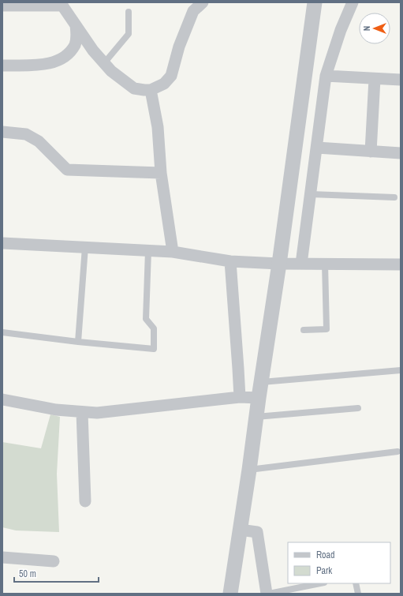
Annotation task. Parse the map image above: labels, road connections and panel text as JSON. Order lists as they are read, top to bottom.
{
  "legend": ["Road", "Park"],
  "scale_bar": "50 m",
  "north": "left"
}
